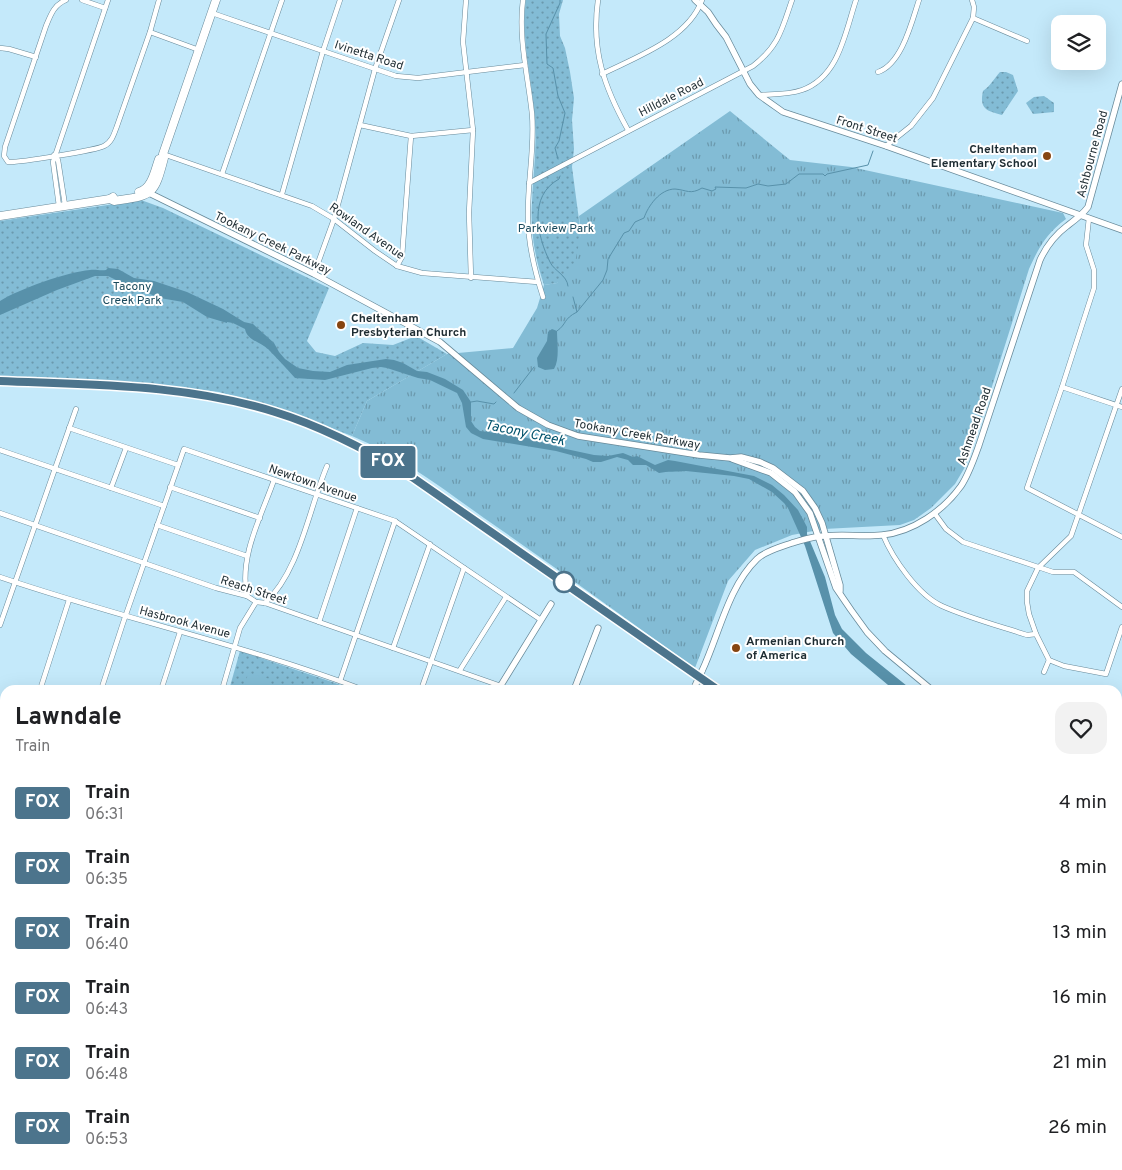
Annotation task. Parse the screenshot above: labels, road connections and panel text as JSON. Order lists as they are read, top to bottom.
{
  "streets": {
    "street": [
      "Ivinetta Road",
      "Hilldale Road",
      "Front Street",
      "Ashbourne Road",
      "Rowland Avenue",
      "Tookany Creek Parkway",
      "Ashmead Road",
      "Newtown Avenue",
      "Reach Street",
      "Hasbrook Avenue"
    ]
  },
  "crossings": [
    ["Hilldale Road", "Front Street"],
    ["Front Street", "Ashbourne Road"],
    ["Front Street", "Ashmead Road"],
    ["Ashbourne Road", "Ashmead Road"],
    ["Tookany Creek Parkway", "Ashmead Road"]
  ],
  "water": ["Tacony Creek"],
  "parks": ["Parkview Park", "Tacony Creek Park"],
  "places": ["Cheltenham Elementary School", "Cheltenham Presbyterian Church", "Armenian Church of America"],
  "page": {
    "on_map": "FOX",
    "heading": ["Lawndale", "Train"],
    "list": [
      {
        "mark": "FOX",
        "name": "Train",
        "note": "06:31",
        "value": "4 min"
      },
      {
        "mark": "FOX",
        "name": "Train",
        "note": "06:35",
        "value": "8 min"
      },
      {
        "mark": "FOX",
        "name": "Train",
        "note": "06:40",
        "value": "13 min"
      },
      {
        "mark": "FOX",
        "name": "Train",
        "note": "06:43",
        "value": "16 min"
      },
      {
        "mark": "FOX",
        "name": "Train",
        "note": "06:48",
        "value": "21 min"
      },
      {
        "mark": "FOX",
        "name": "Train",
        "note": "06:53",
        "value": "26 min"
      }
    ]
  }
}
